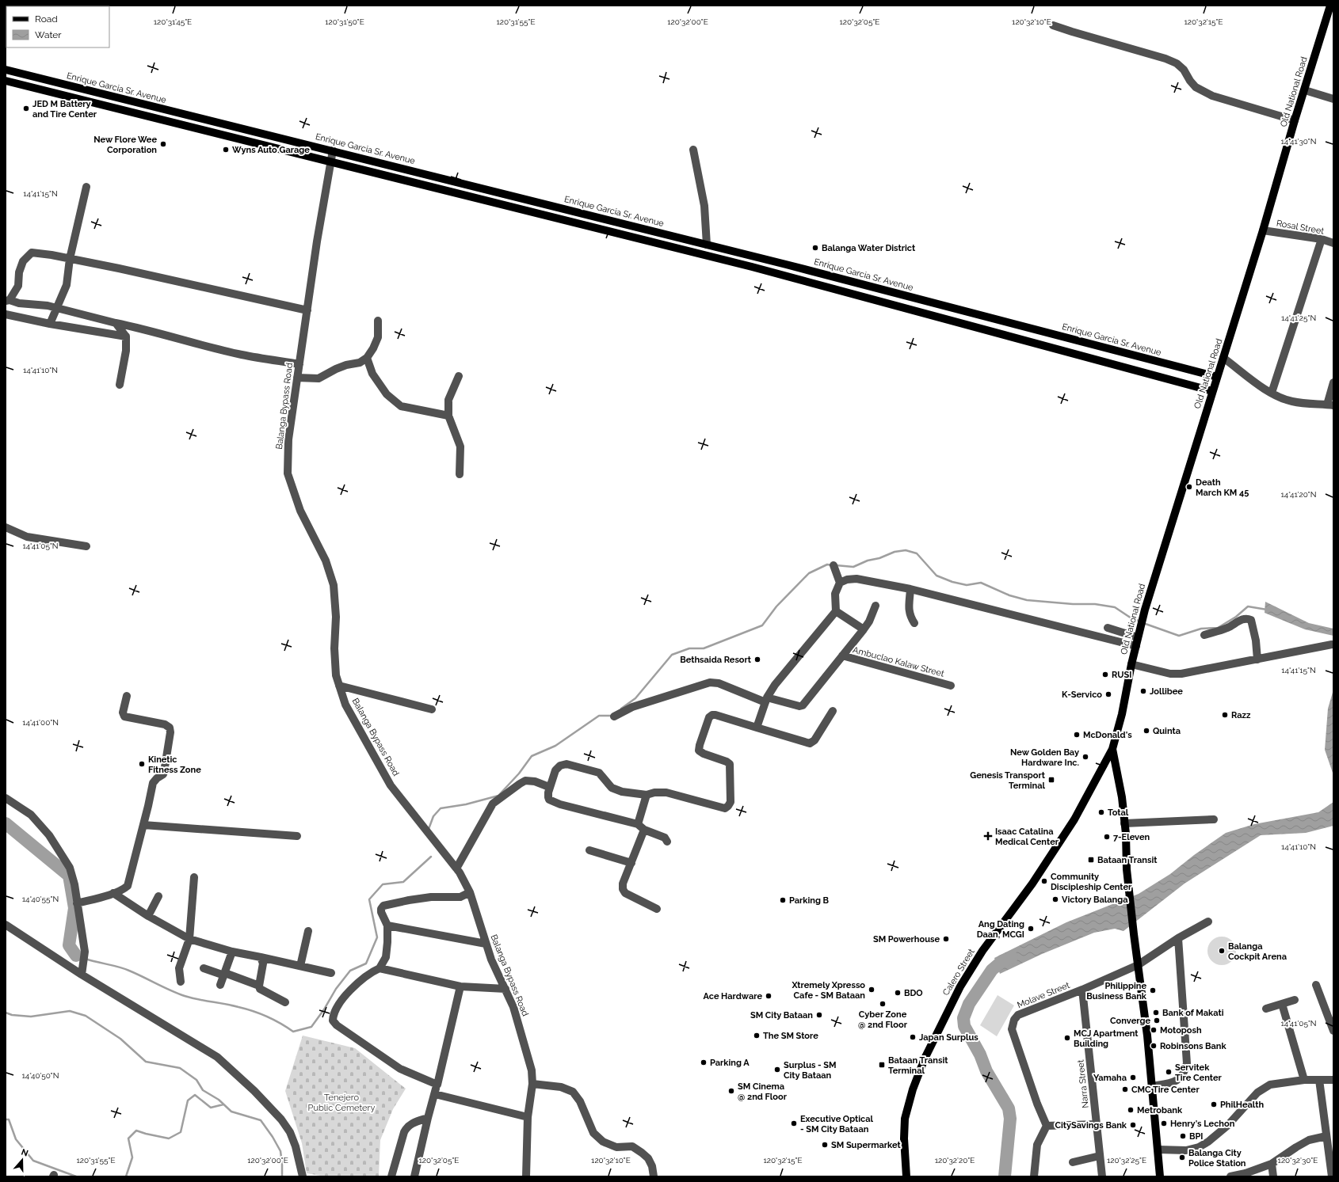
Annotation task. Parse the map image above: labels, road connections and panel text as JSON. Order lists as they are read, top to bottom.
{
  "streets": {
    "main road": ["Enrique Garcia Sr. Avenue", "Old National Road", "Calero Street"],
    "street": [
      "Rosal Street",
      "Balanga Bypass Road",
      "Ambuclao Kalaw Street",
      "Molave Street",
      "Narra Street"
    ]
  },
  "crossings": [
    ["Enrique Garcia Sr. Avenue", "Old National Road"],
    ["Enrique Garcia Sr. Avenue", "Balanga Bypass Road"],
    ["Old National Road", "Rosal Street"],
    ["Old National Road", "Calero Street"],
    ["Molave Street", "Narra Street"]
  ],
  "parks": ["Tenejero Public Cemetery"],
  "places": {
    "other": [
      "JED M Battery and Tire Center",
      "New Flore Wee Corporation",
      "Wyns Auto Garage",
      "Balanga Water District",
      "Death March KM 45",
      "Bethsaida Resort",
      "RUSI",
      "Jollibee",
      "K-Servico",
      "Razz",
      "Quinta",
      "McDonald's",
      "New Golden Bay Hardware Inc.",
      "Kinetic Fitness Zone",
      "Total",
      "7-Eleven",
      "Community Discipleship Center",
      "Victory Balanga",
      "Parking B",
      "Ang Dating Daan, MCGI",
      "SM Powerhouse",
      "Balanga Cockpit Arena",
      "Xtremely Xpresso Cafe - SM Bataan",
      "Philippine Business Bank",
      "BDO",
      "Ace Hardware",
      "Cyber Zone @ 2nd Floor",
      "Bank of Makati",
      "SM City Bataan",
      "Converge",
      "Motoposh",
      "The SM Store",
      "Japan Surplus",
      "MCJ Apartment Building",
      "Robinsons Bank",
      "Parking A",
      "Surplus - SM City Bataan",
      "Servitek Tire Center",
      "Yamaha",
      "CMC Tire Center",
      "SM Cinema @ 2nd Floor",
      "PhilHealth",
      "Metrobank",
      "Executive Optical - SM City Bataan",
      "Henry's Lechon",
      "CitySavings Bank",
      "BPI",
      "SM Supermarket",
      "Balanga City Police Station"
    ],
    "transit": ["Genesis Transport Terminal", "Bataan Transit", "Bataan Transit Terminal"],
    "health": ["Isaac Catalina Medical Center"]
  },
  "legend": ["Road", "Water"],
  "north": "top",
  "coordinates": [
    "120°31'45\"E",
    "120°31'50\"E",
    "120°31'55\"E",
    "120°32'00\"E",
    "120°32'05\"E",
    "120°32'10\"E",
    "120°32'15\"E",
    "14°41'30\"N",
    "14°41'15\"N",
    "14°41'25\"N",
    "14°41'10\"N",
    "14°41'20\"N",
    "14°41'05\"N",
    "14°41'00\"N",
    "14°40'55\"N",
    "14°40'50\"N",
    "120°32'20\"E",
    "120°32'25\"E",
    "120°32'30\"E"
  ]
}
